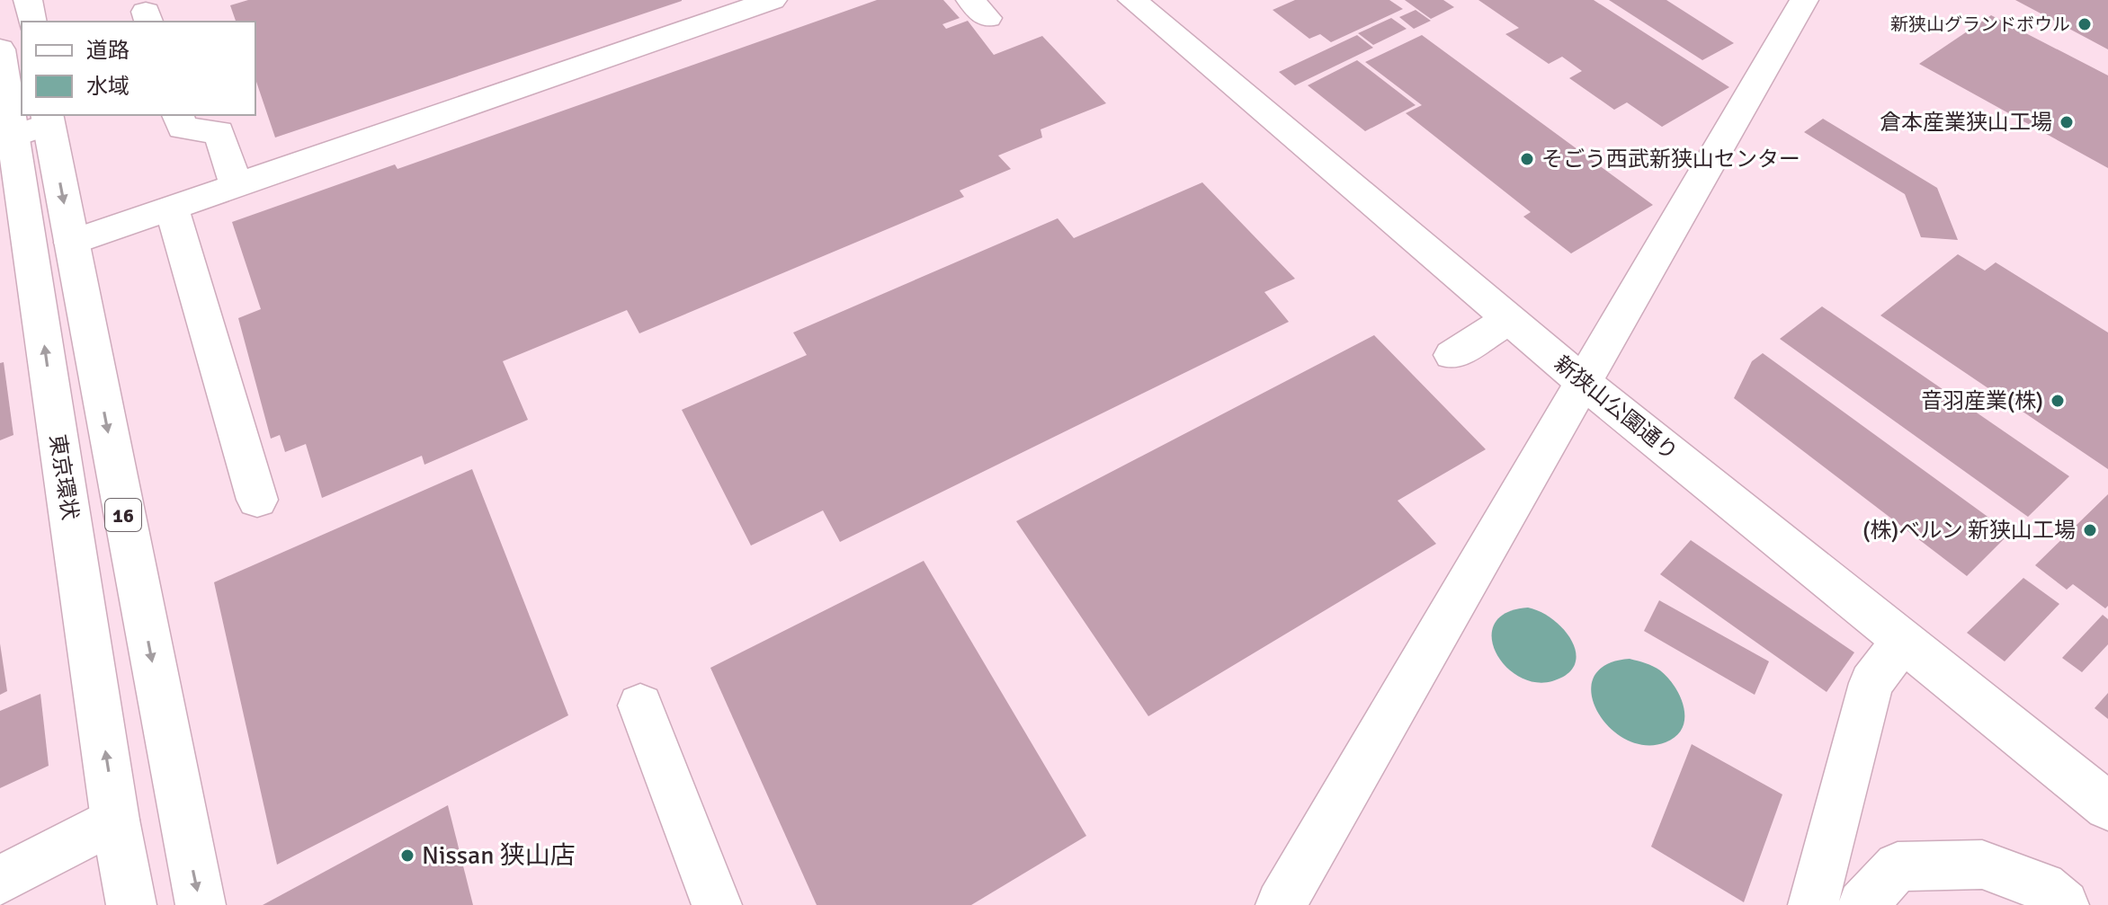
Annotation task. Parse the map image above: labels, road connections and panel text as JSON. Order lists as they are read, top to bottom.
{
  "streets": {
    "main road": ["新狭山公園通り", "東京環状", "16"]
  },
  "places": [
    "新狭山グランドボウル",
    "倉本産業狭山工場",
    "そごう西武新狭山センター",
    "音羽産業(株)",
    "(株)ベルン 新狭山工場",
    "Nissan 狭山店"
  ],
  "legend": ["道路", "水域"]
}
